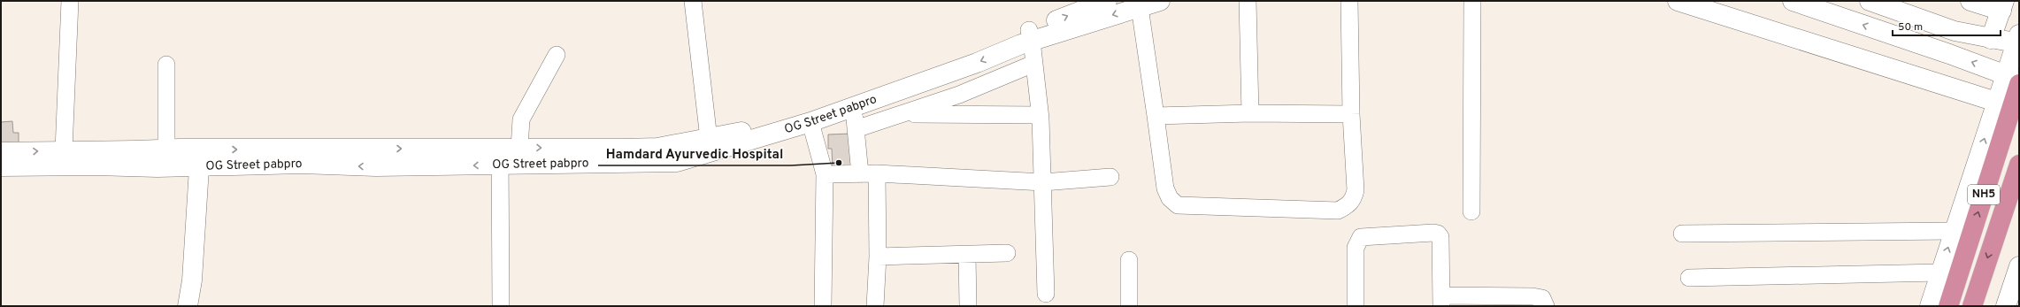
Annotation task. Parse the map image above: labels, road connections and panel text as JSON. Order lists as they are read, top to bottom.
{
  "streets": {
    "highway": ["NH5"],
    "street": ["OG Street pabpro"]
  },
  "places": ["Hamdard Ayurvedic Hospital"],
  "scale_bar": "50 m"
}
